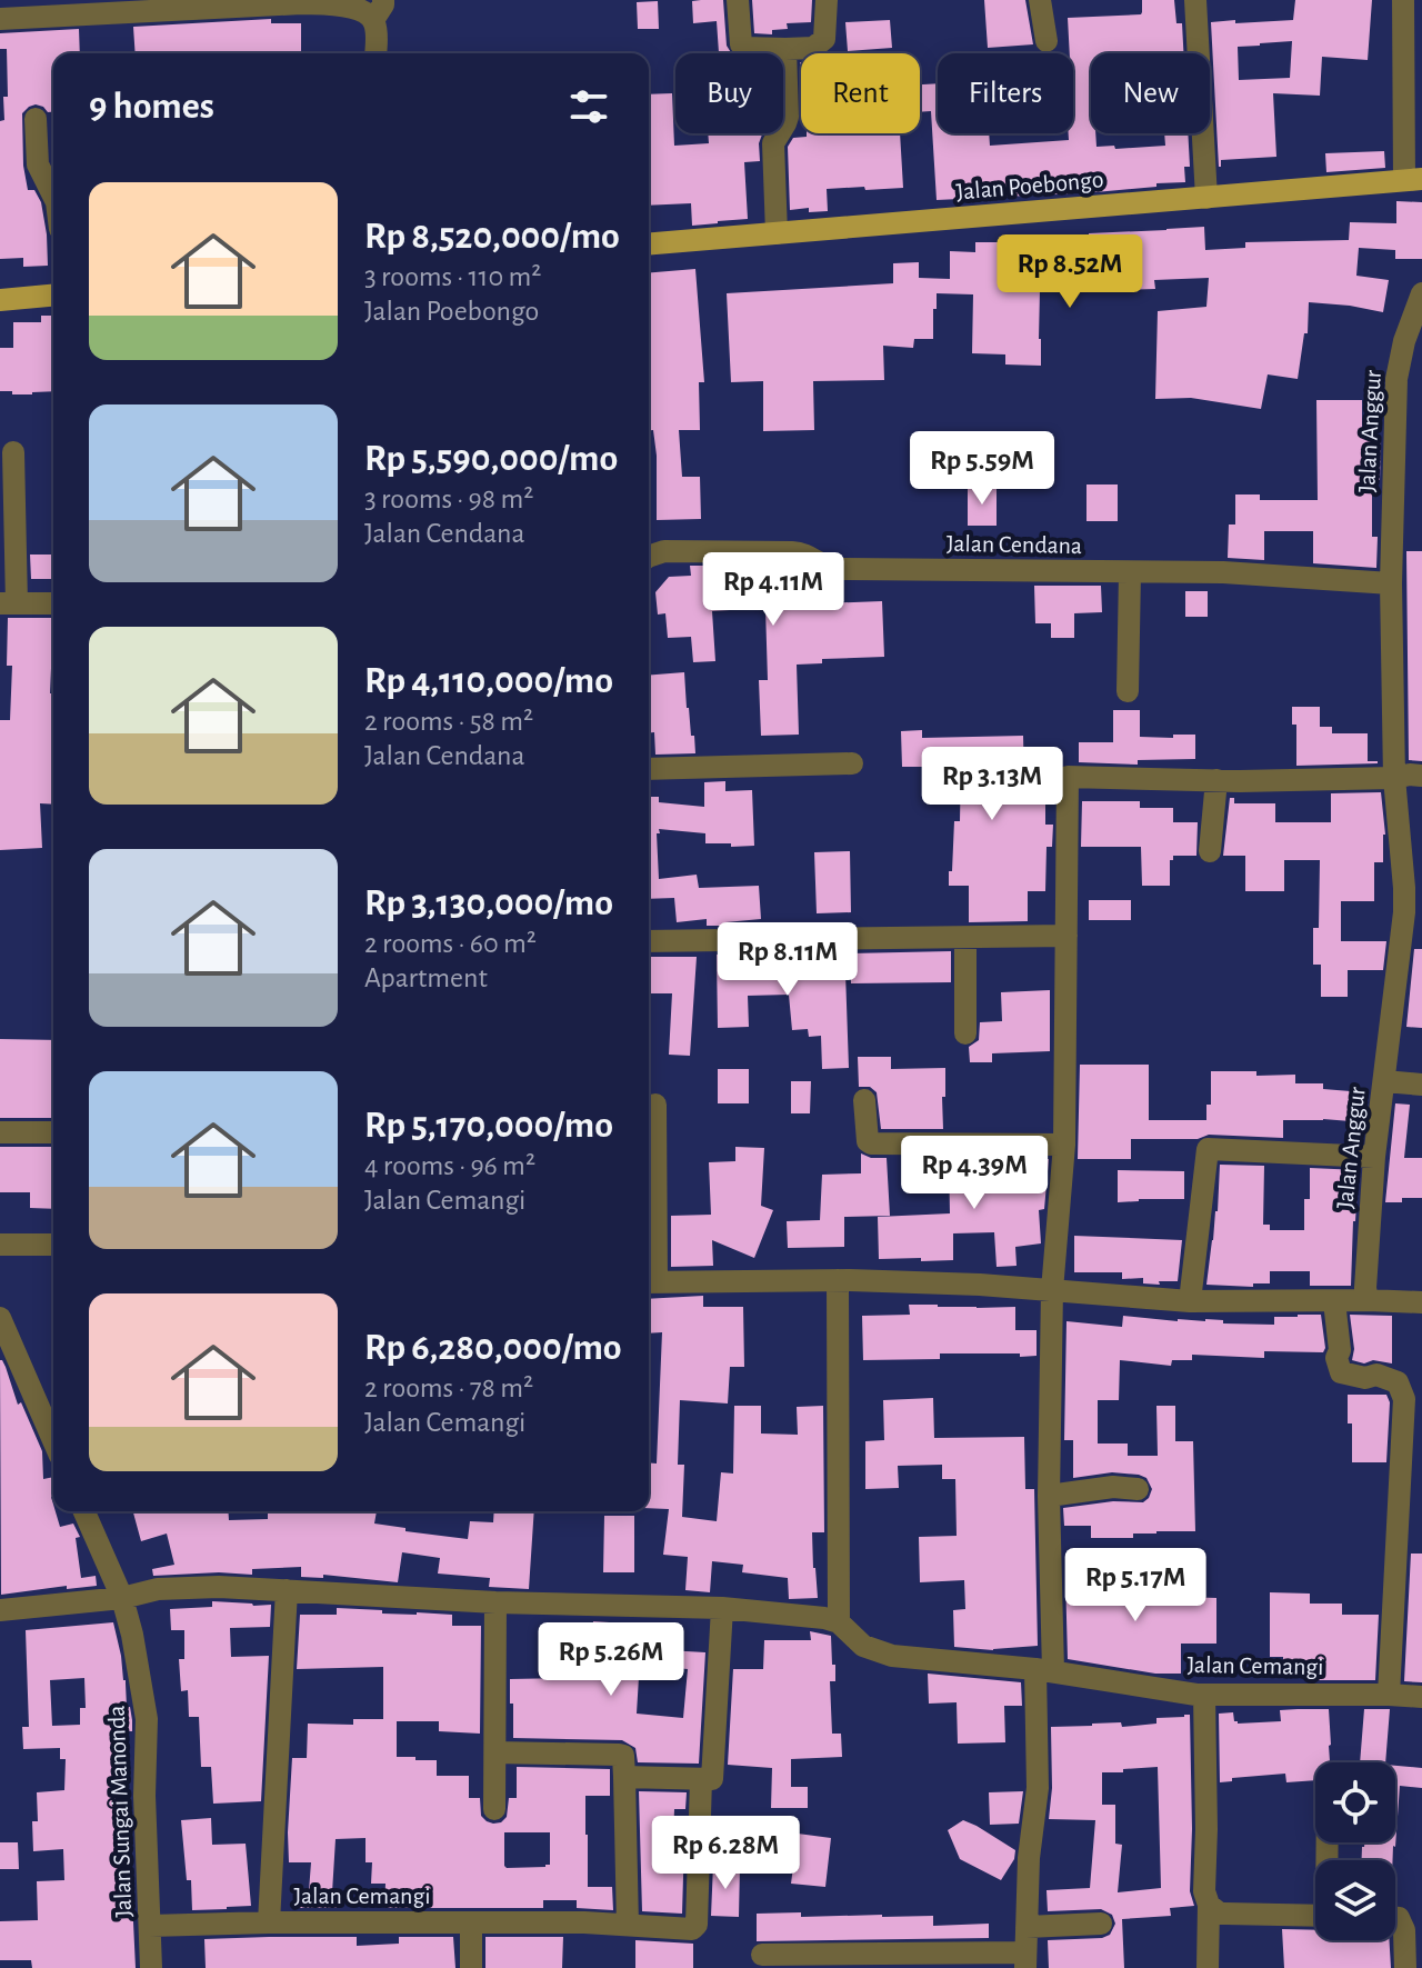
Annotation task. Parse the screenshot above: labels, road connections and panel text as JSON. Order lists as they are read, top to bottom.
{
  "streets": {
    "main road": ["Jalan Poebongo"],
    "street": [
      "Jalan Anggur",
      "Jalan Cendana",
      "Jalan Cemangi",
      "Jalan Sungai Manonda"
    ]
  },
  "crossings": [
    ["Jalan Anggur", "Jalan Cendana"],
    ["Jalan Cemangi", "Jalan Sungai Manonda"]
  ],
  "page": {
    "chip": [
      "Buy",
      "Rent",
      "Filters",
      "New"
    ],
    "heading": "9 homes",
    "list": [
      {
        "name": "Rp 8,520,000/mo",
        "note": "3 rooms · 110 m² · Jalan Poebongo"
      },
      {
        "name": "Rp 5,590,000/mo",
        "note": "3 rooms · 98 m² · Jalan Cendana"
      },
      {
        "name": "Rp 4,110,000/mo",
        "note": "2 rooms · 58 m² · Jalan Cendana"
      },
      {
        "name": "Rp 3,130,000/mo",
        "note": "2 rooms · 60 m² · Apartment"
      },
      {
        "name": "Rp 5,170,000/mo",
        "note": "4 rooms · 96 m² · Jalan Cemangi"
      },
      {
        "name": "Rp 6,280,000/mo",
        "note": "2 rooms · 78 m² · Jalan Cemangi"
      }
    ],
    "price": [
      "Rp 8.52M",
      "Rp 5.59M",
      "Rp 4.11M",
      "Rp 3.13M",
      "Rp 8.11M",
      "Rp 4.39M",
      "Rp 5.17M",
      "Rp 5.26M",
      "Rp 6.28M"
    ]
  }
}
